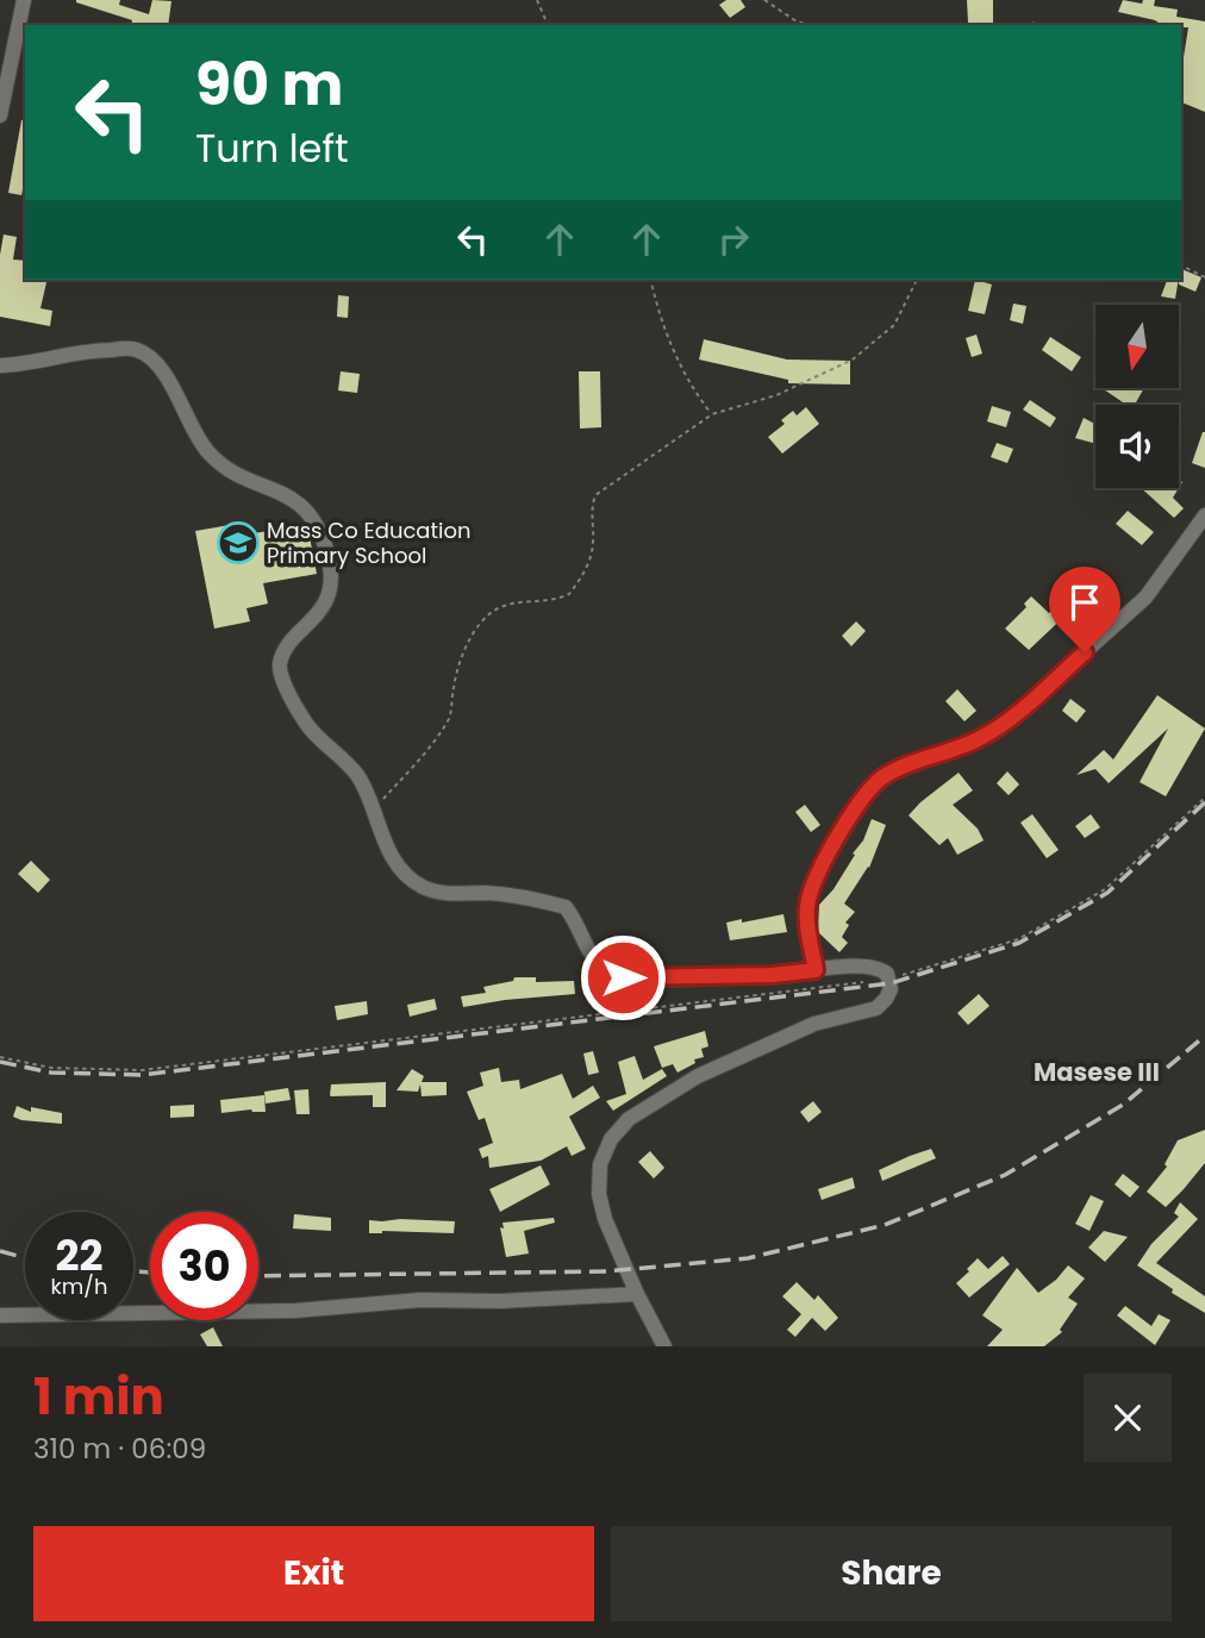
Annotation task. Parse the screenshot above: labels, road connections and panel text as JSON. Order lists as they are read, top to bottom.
{
  "districts": ["Masese III"],
  "places": {
    "school or university": ["Mass Co Education Primary School"]
  },
  "north": "bottom",
  "page": {
    "turn": ["90 m", "Turn left"],
    "speed": "22 km/h",
    "limit": "30",
    "heading": ["1 min", "310 m · 06:09"],
    "buttons": ["Exit", "Share"]
  }
}
